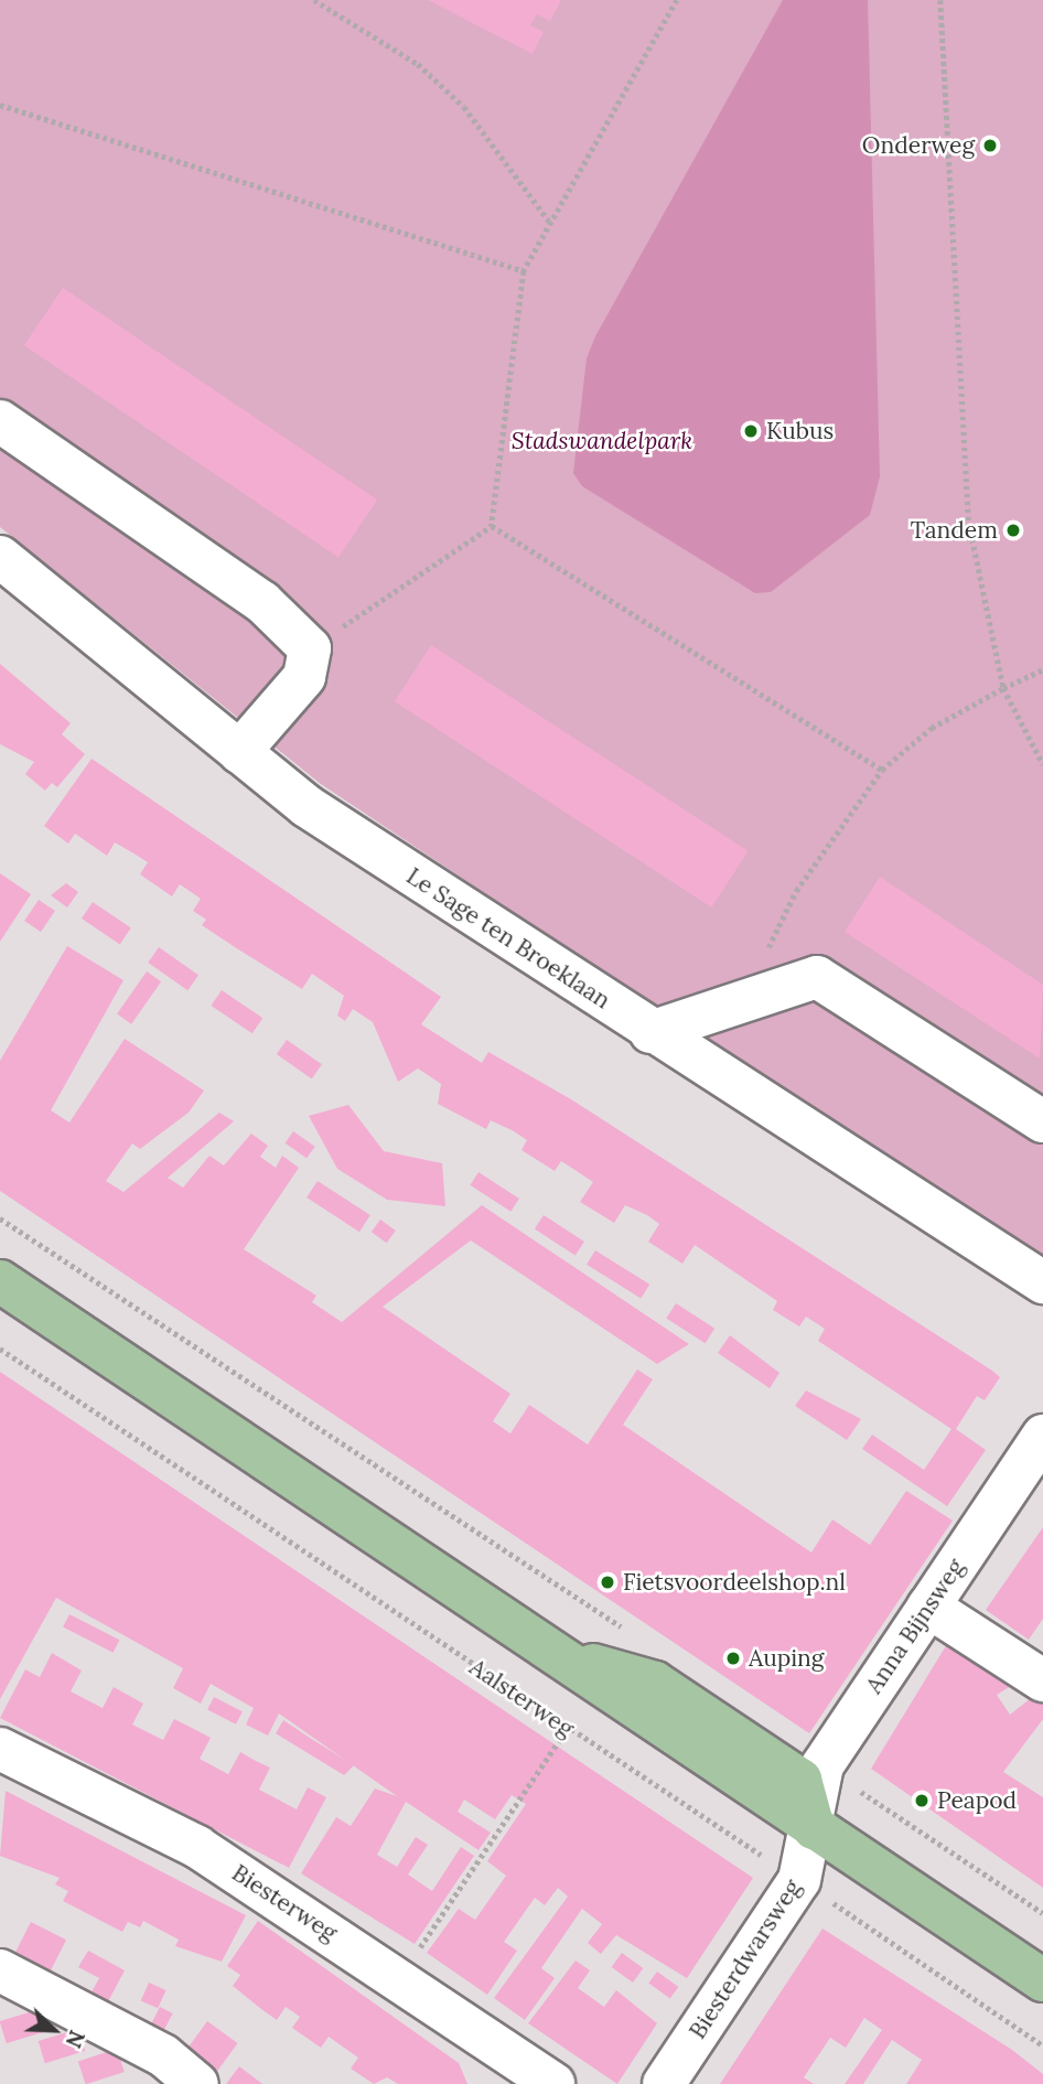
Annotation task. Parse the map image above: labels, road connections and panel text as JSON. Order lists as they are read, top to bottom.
{
  "streets": {
    "street": [
      "Le Sage ten Broeklaan",
      "Anna Bijnsweg",
      "Biesterweg",
      "Biesterdwarsweg"
    ],
    "path": ["Aalsterweg"]
  },
  "crossings": [
    ["Anna Bijnsweg", "Biesterdwarsweg"],
    ["Aalsterweg", "Biesterdwarsweg"]
  ],
  "parks": ["Stadswandelpark"],
  "places": [
    "Onderweg",
    "Kubus",
    "Tandem",
    "Fietsvoordeelshop.nl",
    "Auping",
    "Peapod"
  ],
  "north": "bottom right"
}
